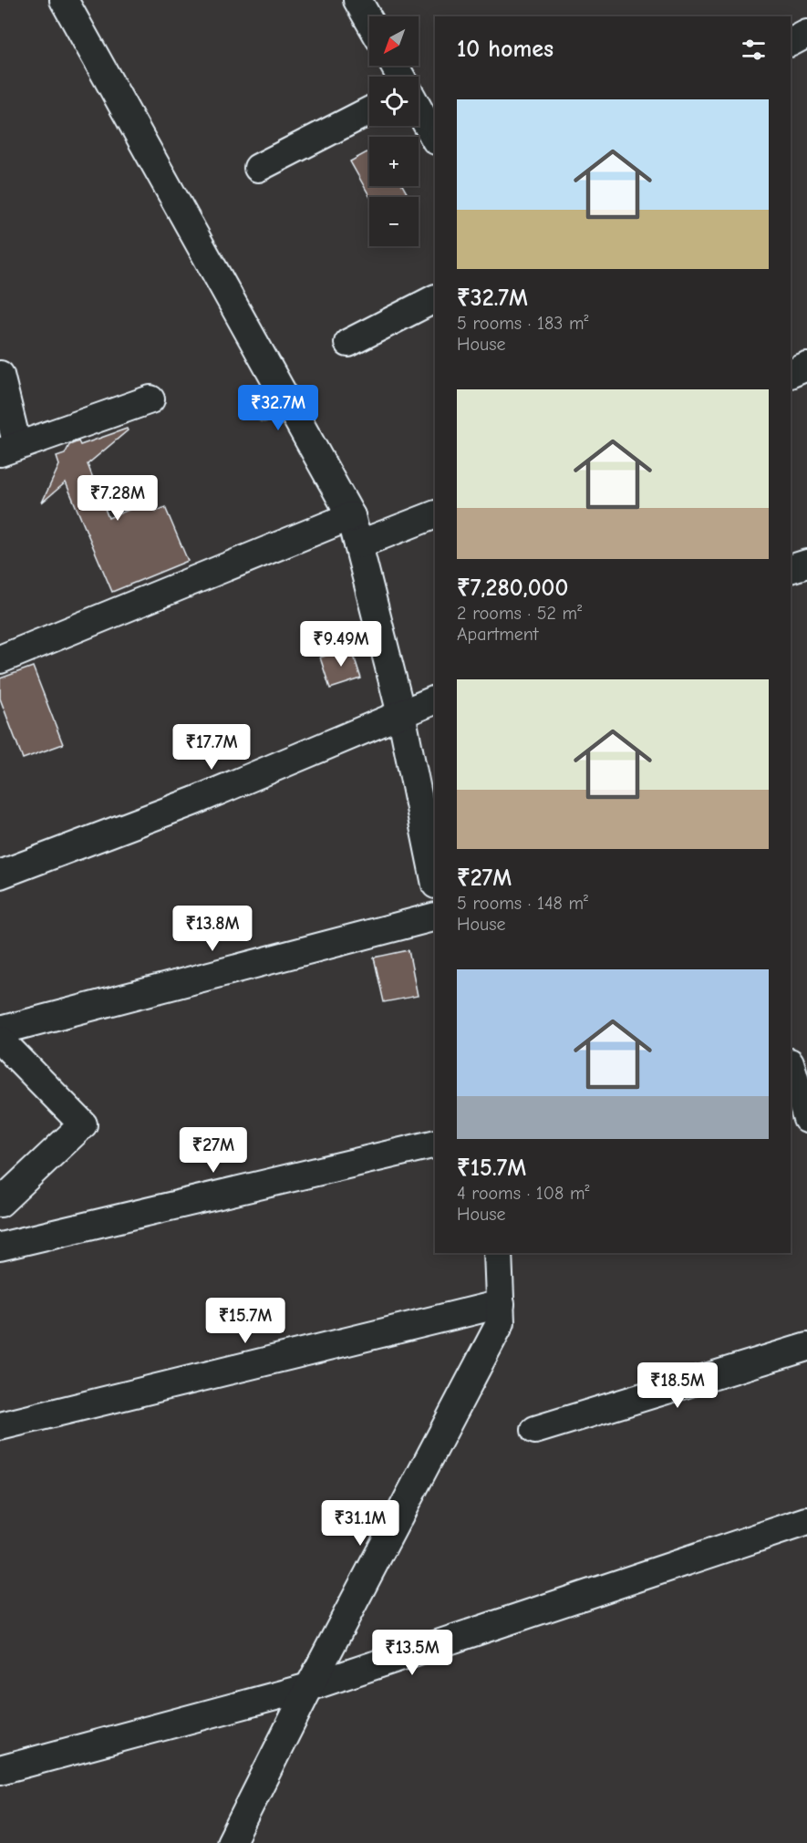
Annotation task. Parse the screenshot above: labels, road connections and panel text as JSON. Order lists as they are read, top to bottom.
{
  "north": "bottom left",
  "page": {
    "map_buttons": ["+", "−"],
    "heading": "10 homes",
    "list": [
      {
        "name": "₹32.7M",
        "note": "5 rooms · 183 m² · House"
      },
      {
        "name": "₹7,280,000",
        "note": "2 rooms · 52 m² · Apartment"
      },
      {
        "name": "₹27M",
        "note": "5 rooms · 148 m² · House"
      },
      {
        "name": "₹15.7M",
        "note": "4 rooms · 108 m² · House"
      }
    ],
    "price": [
      "₹32.7M",
      "₹7.28M",
      "₹9.49M",
      "₹17.7M",
      "₹13.8M",
      "₹27M",
      "₹15.7M",
      "₹18.5M",
      "₹31.1M",
      "₹13.5M"
    ]
  }
}
